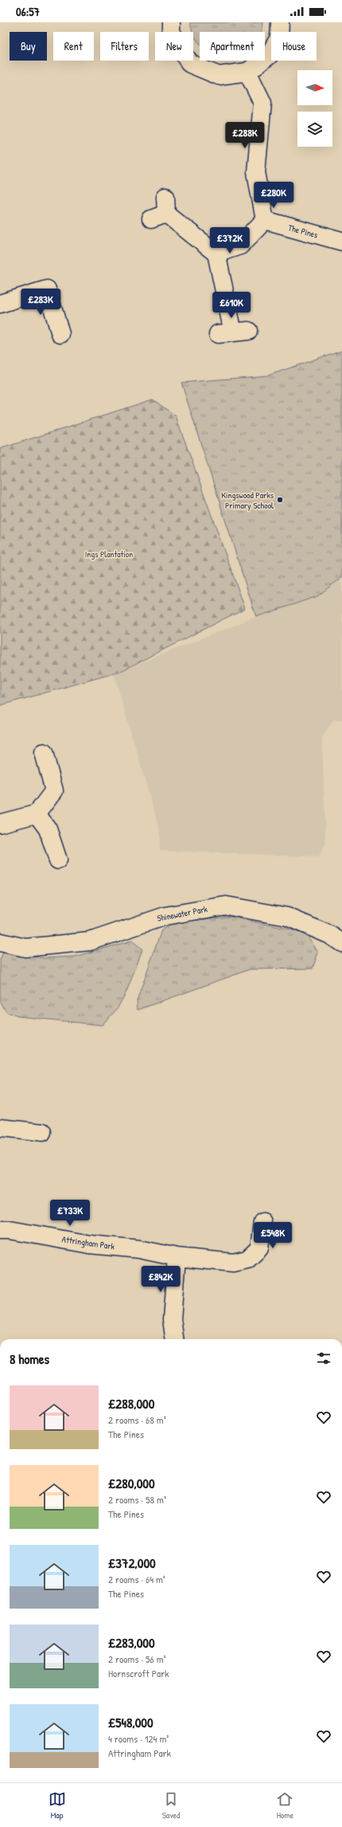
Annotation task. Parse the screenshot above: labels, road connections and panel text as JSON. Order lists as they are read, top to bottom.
{
  "streets": {
    "street": ["The Pines", "Shinewater Park", "Attringham Park"]
  },
  "parks": ["Ings Plantation"],
  "places": ["Kingswood Parks Primary School"],
  "north": "right",
  "page": {
    "status": "06:57",
    "chip": [
      "Buy",
      "Rent",
      "Filters",
      "New",
      "Apartment",
      "House"
    ],
    "price": [
      "£288K",
      "£280K",
      "£372K",
      "£283K",
      "£610K",
      "£733K",
      "£548K",
      "£842K"
    ],
    "heading": "8 homes",
    "list": [
      {
        "name": "£288,000",
        "note": "2 rooms · 68 m² · The Pines"
      },
      {
        "name": "£280,000",
        "note": "2 rooms · 58 m² · The Pines"
      },
      {
        "name": "£372,000",
        "note": "2 rooms · 64 m² · The Pines"
      },
      {
        "name": "£283,000",
        "note": "2 rooms · 56 m² · Hornscroft Park"
      },
      {
        "name": "£548,000",
        "note": "4 rooms · 124 m² · Attringham Park"
      }
    ],
    "tabs": ["Map", "Saved", "Home"]
  }
}
